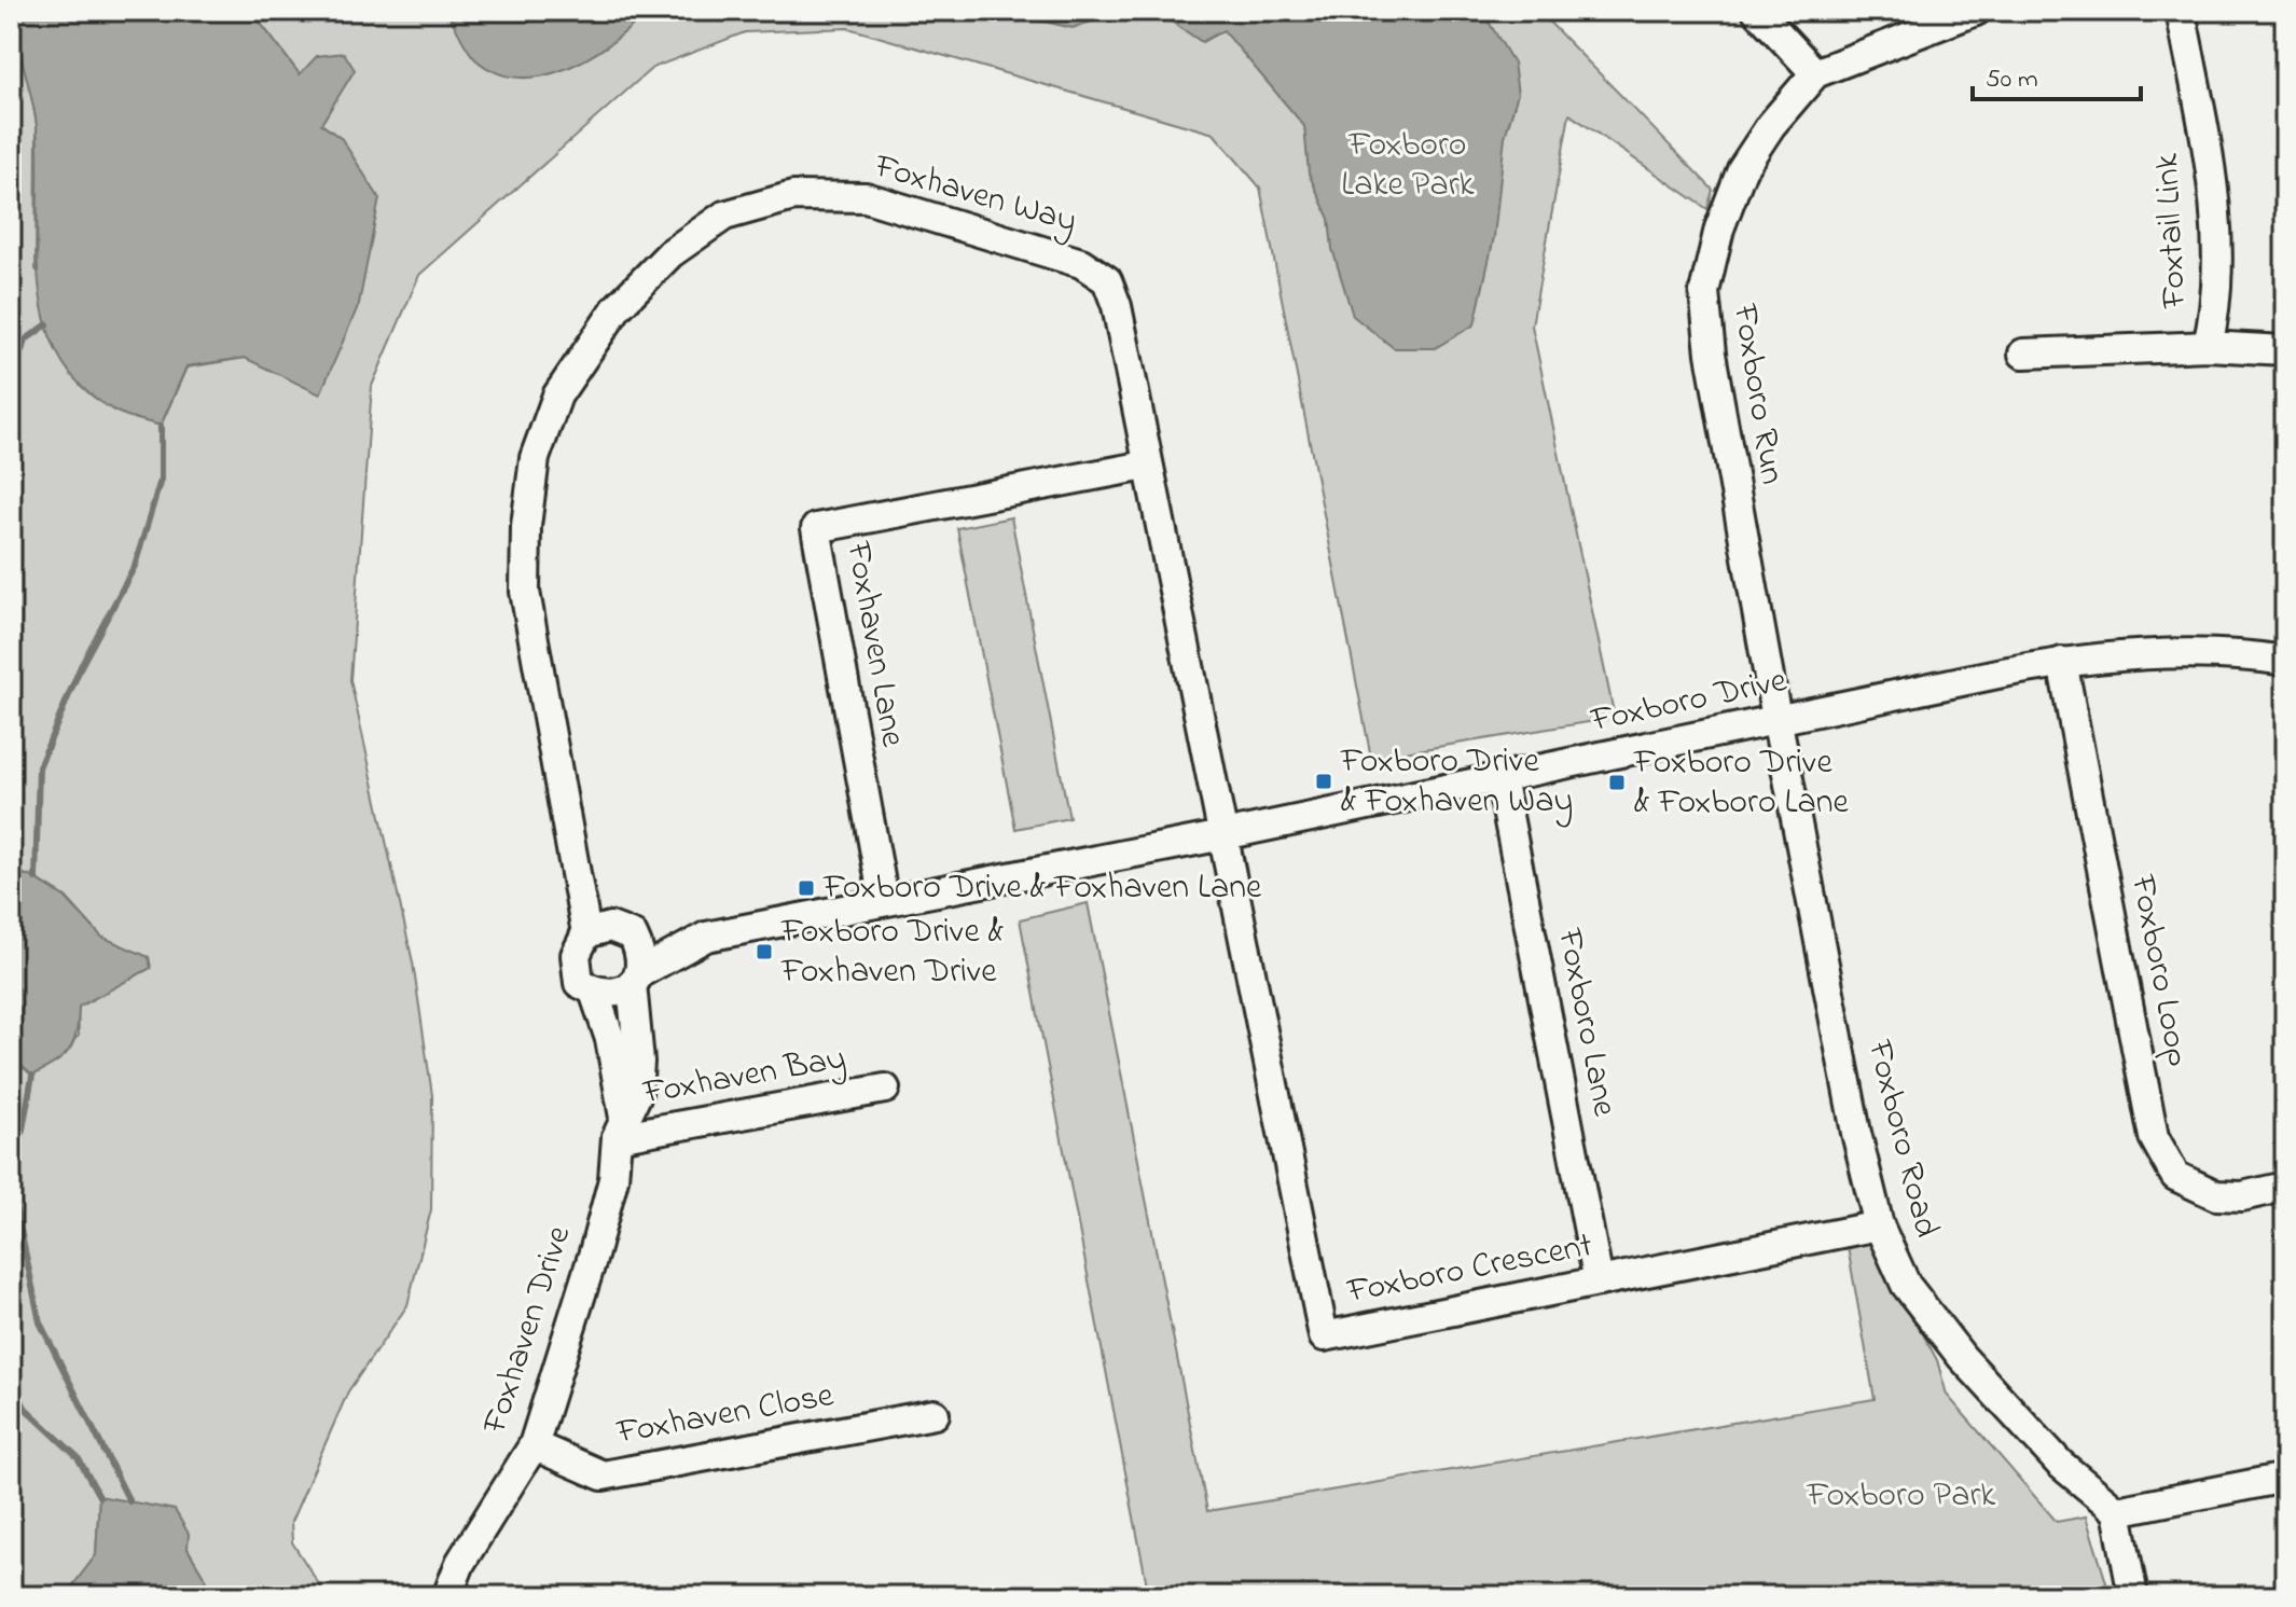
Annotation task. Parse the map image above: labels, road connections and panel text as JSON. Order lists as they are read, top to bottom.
{
  "streets": {
    "street": [
      "Foxhaven Way",
      "Foxtail Link",
      "Foxboro Run",
      "Foxhaven Lane",
      "Foxboro Drive",
      "Foxboro Loop",
      "Foxboro Lane",
      "Foxhaven Bay",
      "Foxboro Road",
      "Foxboro Crescent",
      "Foxhaven Drive",
      "Foxhaven Close"
    ]
  },
  "crossings": [
    ["Foxhaven Way", "Foxhaven Lane"],
    ["Foxhaven Way", "Foxboro Drive"],
    ["Foxhaven Way", "Foxboro Crescent"],
    ["Foxhaven Way", "Foxhaven Drive"],
    ["Foxboro Run", "Foxboro Drive"],
    ["Foxboro Run", "Foxboro Road"],
    ["Foxhaven Lane", "Foxboro Drive"],
    ["Foxboro Drive", "Foxboro Loop"],
    ["Foxboro Drive", "Foxboro Lane"],
    ["Foxboro Drive", "Foxboro Road"],
    ["Foxboro Drive", "Foxboro Crescent"],
    ["Foxboro Drive", "Foxhaven Drive"],
    ["Foxboro Lane", "Foxboro Crescent"],
    ["Foxhaven Bay", "Foxhaven Drive"],
    ["Foxboro Road", "Foxboro Crescent"],
    ["Foxhaven Drive", "Foxhaven Close"]
  ],
  "parks": ["Foxboro Lake Park", "Foxboro Park"],
  "places": {
    "transit": [
      "Foxboro Drive & Foxhaven Way",
      "Foxboro Drive & Foxboro Lane",
      "Foxboro Drive & Foxhaven Lane",
      "Foxboro Drive & Foxhaven Drive"
    ]
  },
  "scale_bar": "50 m"
}
